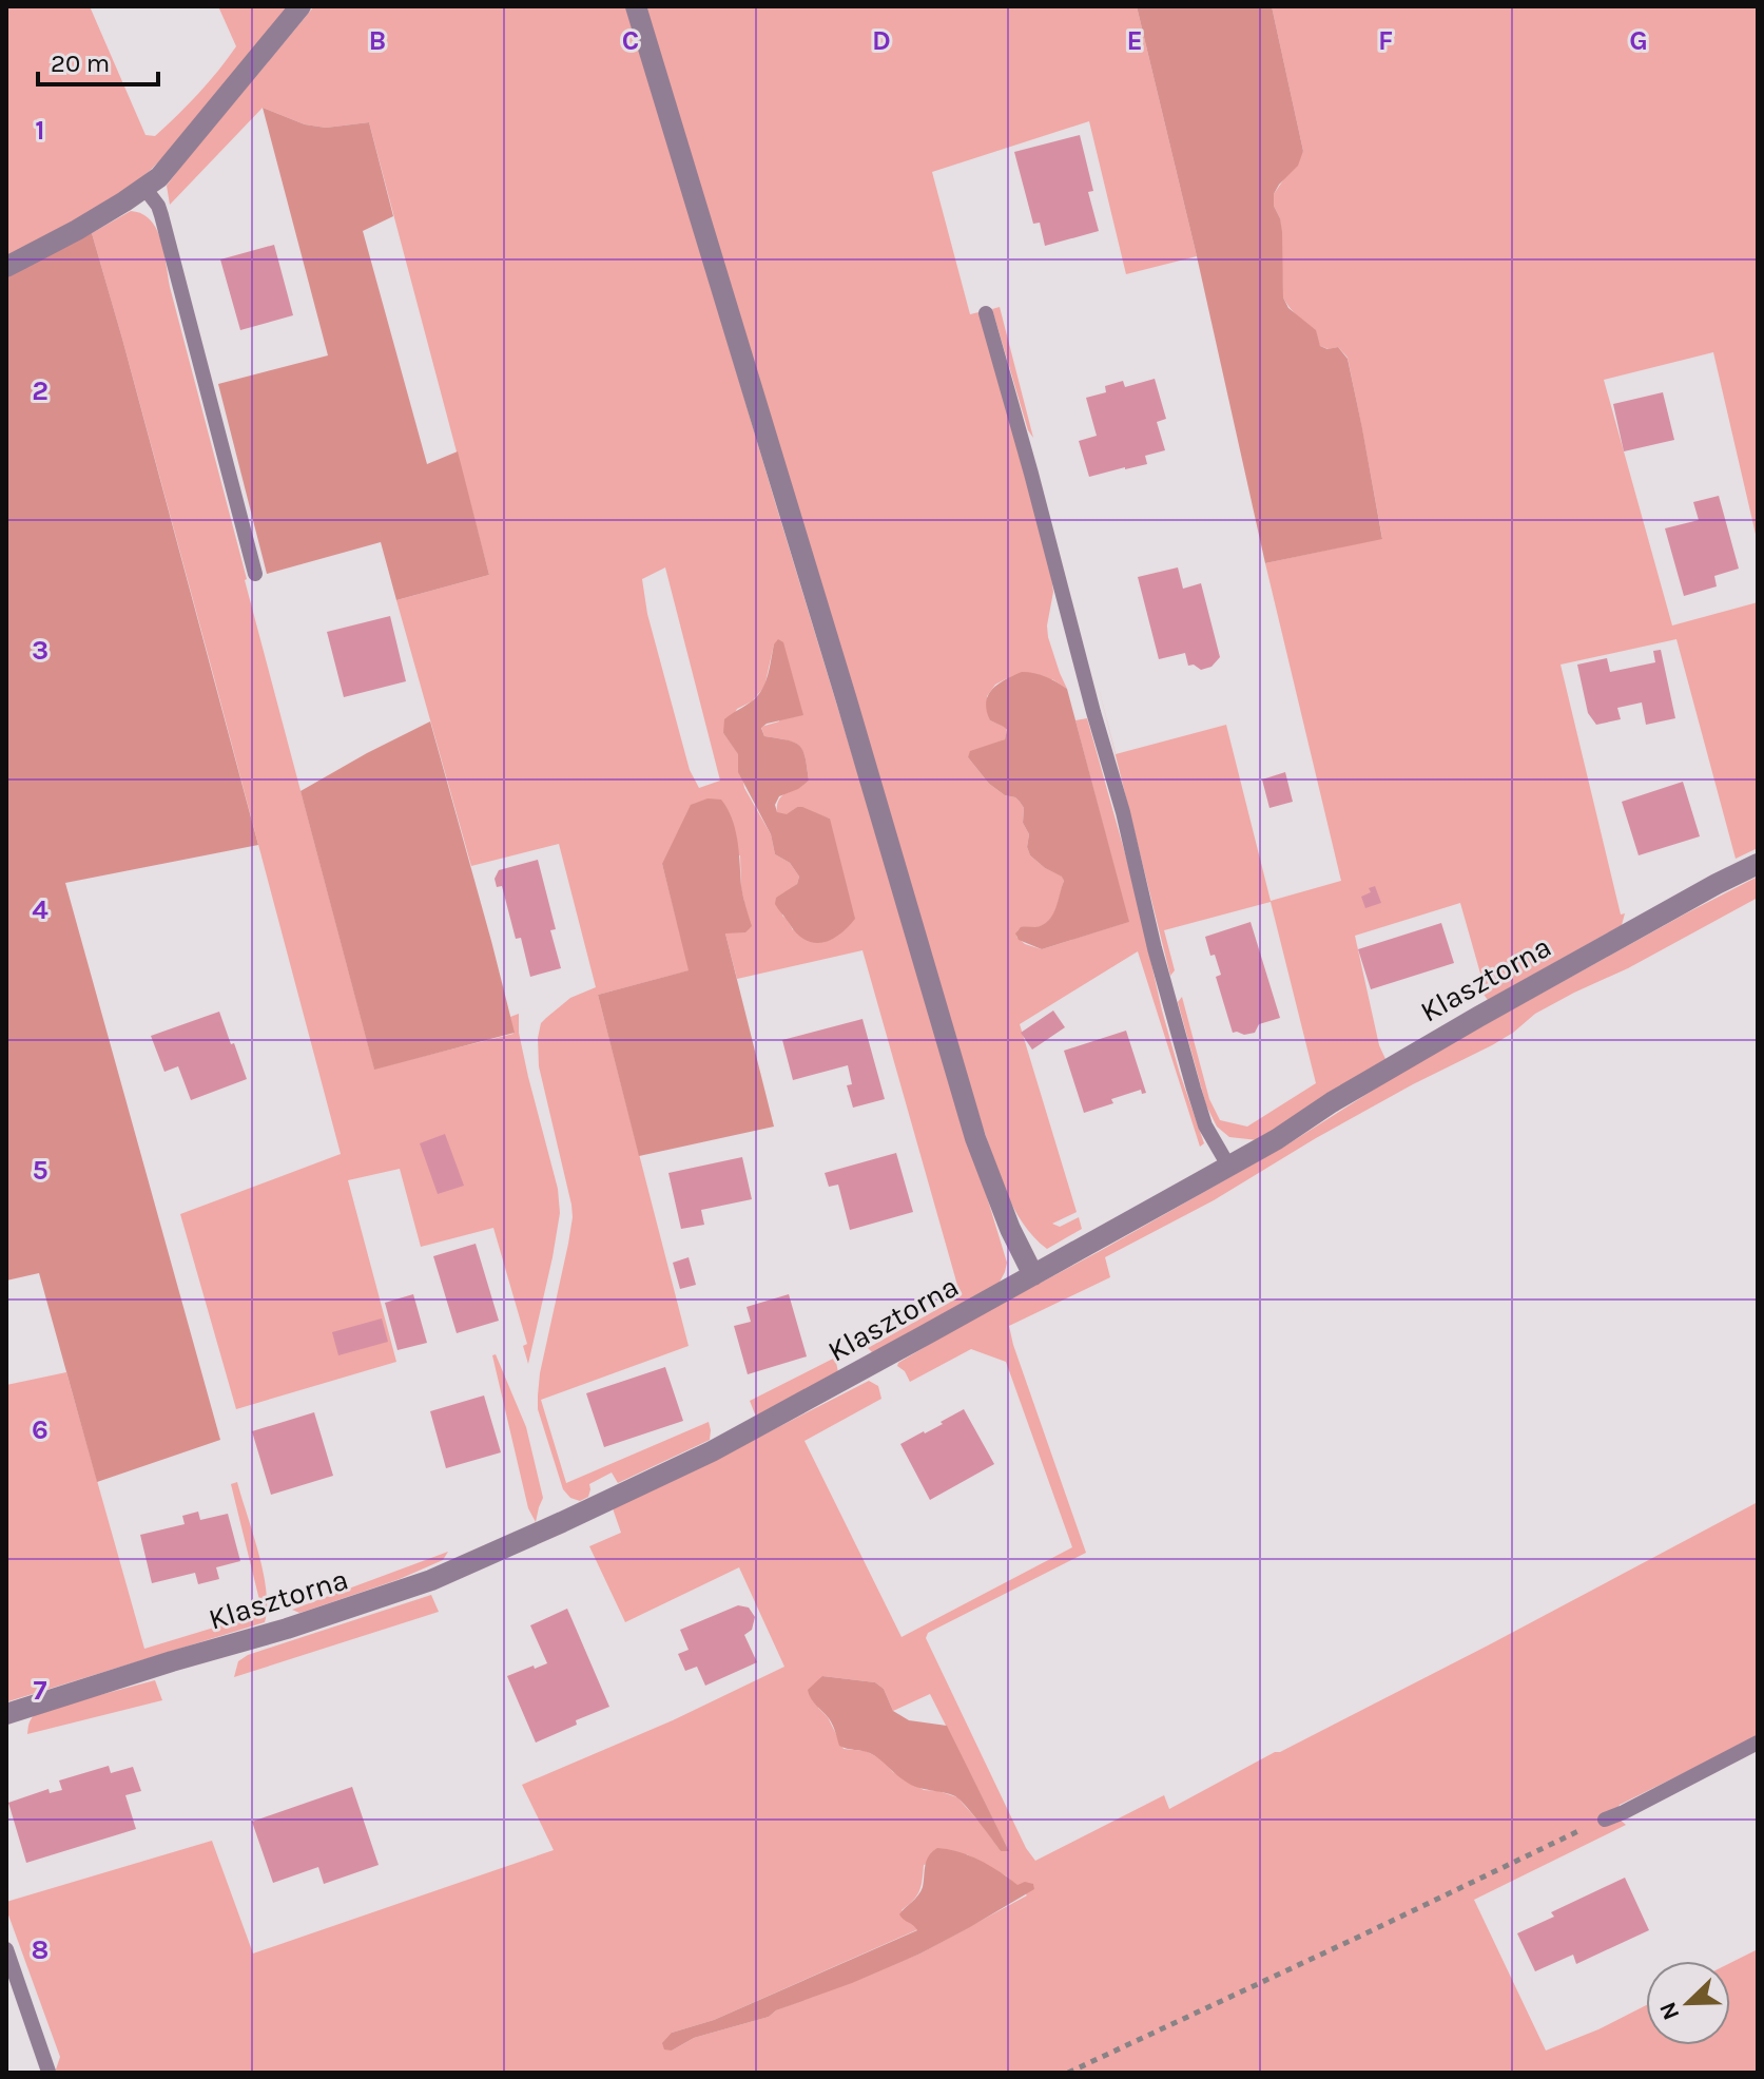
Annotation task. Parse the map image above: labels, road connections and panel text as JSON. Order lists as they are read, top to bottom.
{
  "streets": {
    "street": ["Klasztorna"]
  },
  "scale_bar": "20 m",
  "north": "bottom left",
  "grid": {
    "columns": [
      "B",
      "C",
      "D",
      "E",
      "F",
      "G"
    ],
    "rows": [
      "1",
      "2",
      "3",
      "4",
      "5",
      "6",
      "7",
      "8"
    ]
  }
}
